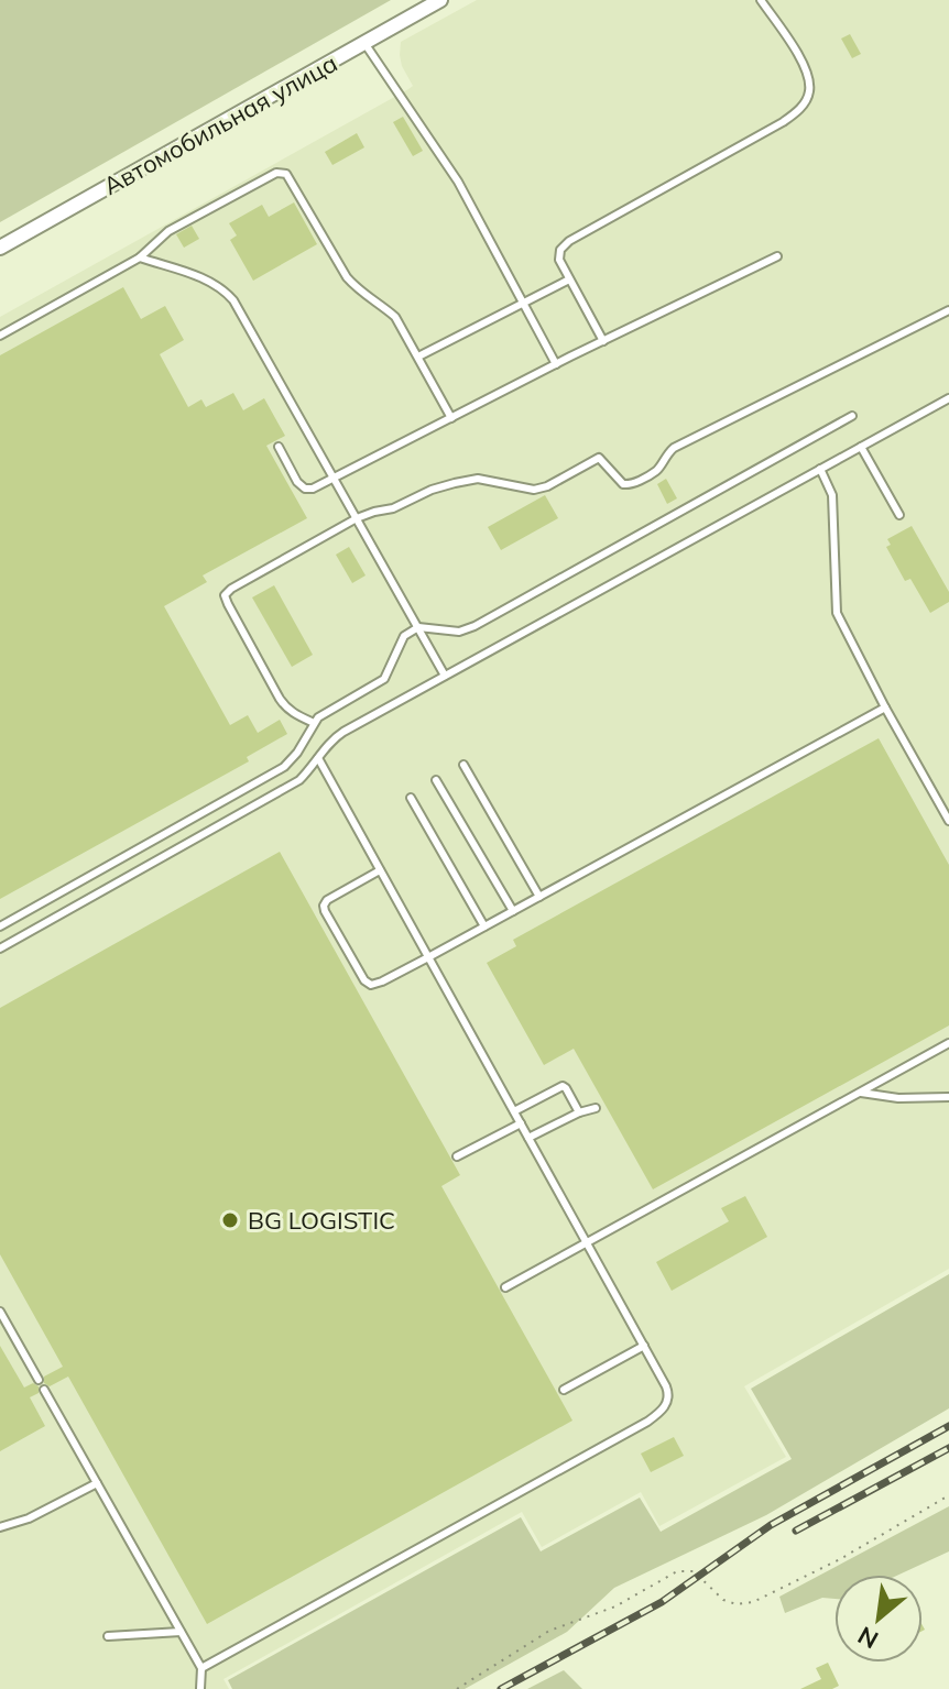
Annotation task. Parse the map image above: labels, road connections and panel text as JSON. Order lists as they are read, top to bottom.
{
  "streets": {
    "street": ["Автомобильная улица"]
  },
  "places": ["BG LOGISTIC"],
  "north": "bottom left"
}
